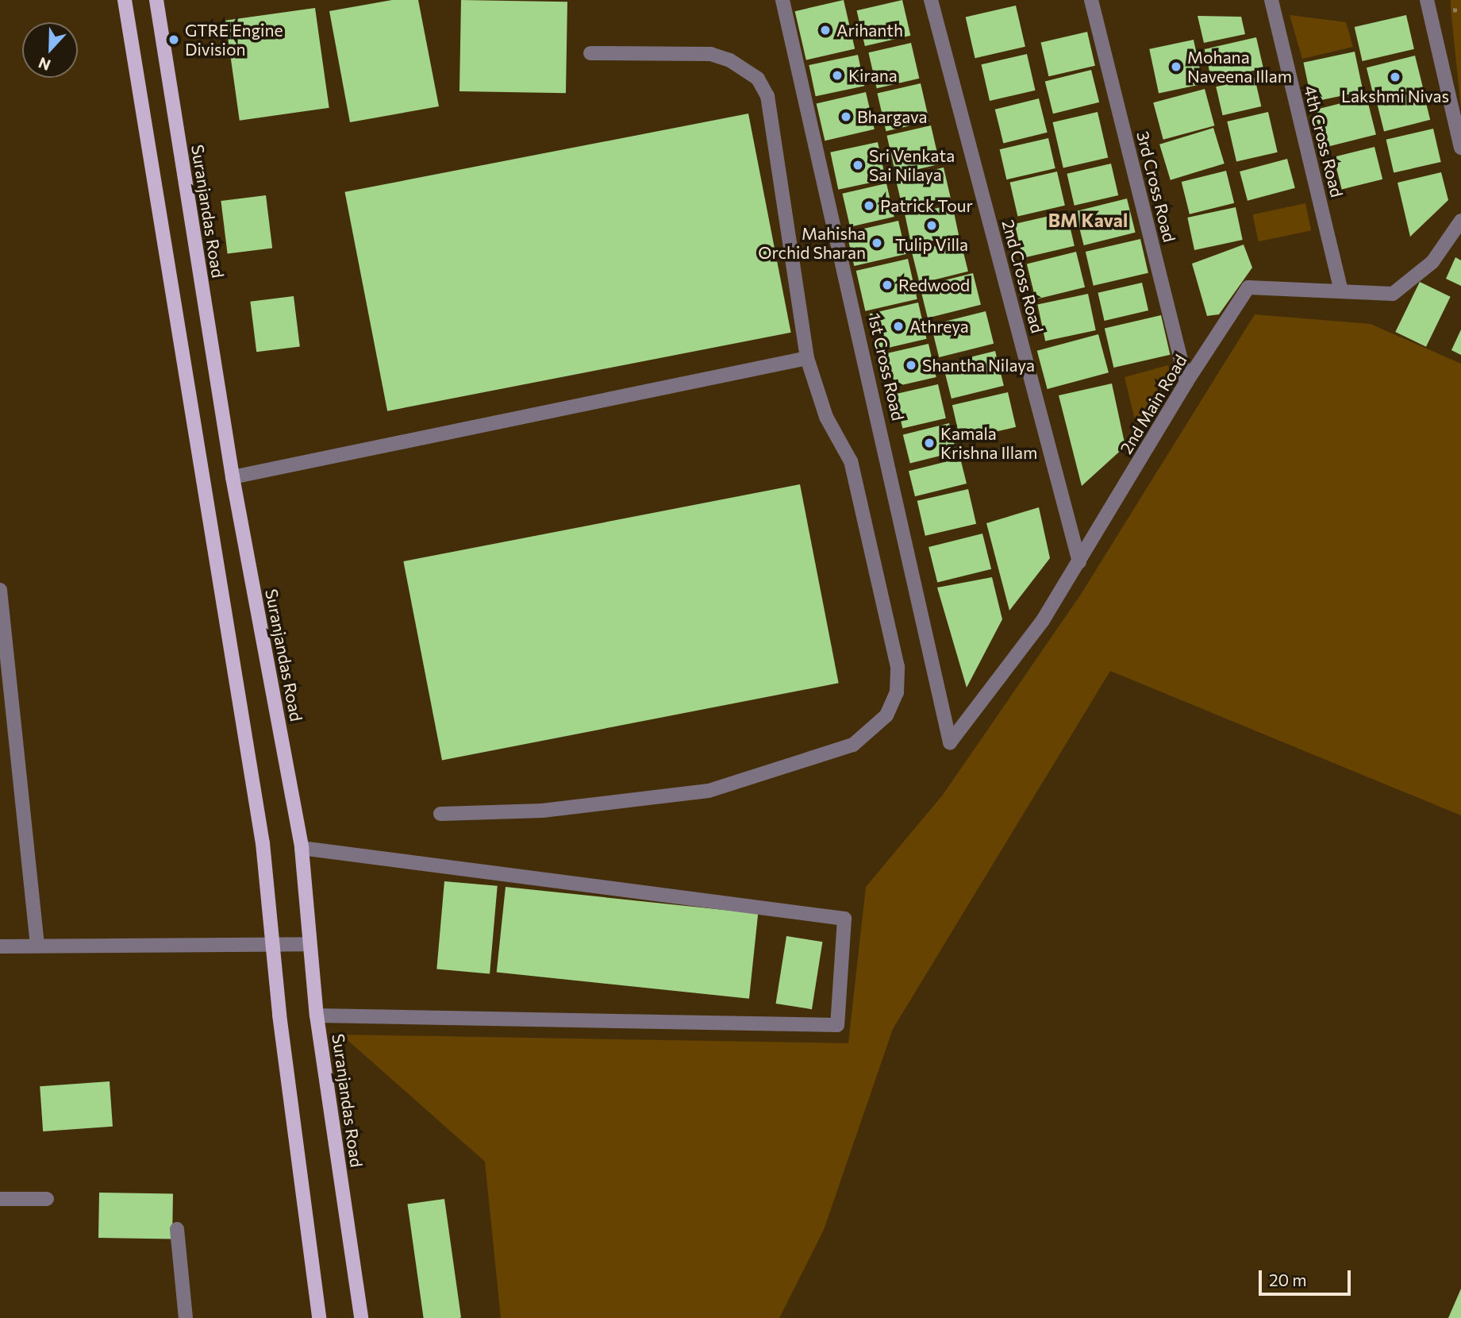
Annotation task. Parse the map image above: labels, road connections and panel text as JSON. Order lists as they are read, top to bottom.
{
  "streets": {
    "main road": ["Suranjandas Road"],
    "street": [
      "4th Cross Road",
      "3rd Cross Road",
      "2nd Cross Road",
      "1st Cross Road",
      "2nd Main Road"
    ]
  },
  "crossings": [
    ["4th Cross Road", "2nd Main Road"],
    ["3rd Cross Road", "2nd Main Road"],
    ["2nd Cross Road", "2nd Main Road"],
    ["1st Cross Road", "2nd Main Road"]
  ],
  "districts": ["BM Kaval"],
  "places": [
    "Arihanth",
    "GTRE Engine Division",
    "Mohana Naveena Illam",
    "Kirana",
    "Lakshmi Nivas",
    "Bhargava",
    "Sri Venkata Sai Nilaya",
    "Patrick Tour",
    "Tulip Villa",
    "Mahisha Orchid Sharan",
    "Redwood",
    "Athreya",
    "Shantha Nilaya",
    "Kamala Krishna Illam"
  ],
  "scale_bar": "20 m",
  "north": "bottom"
}
